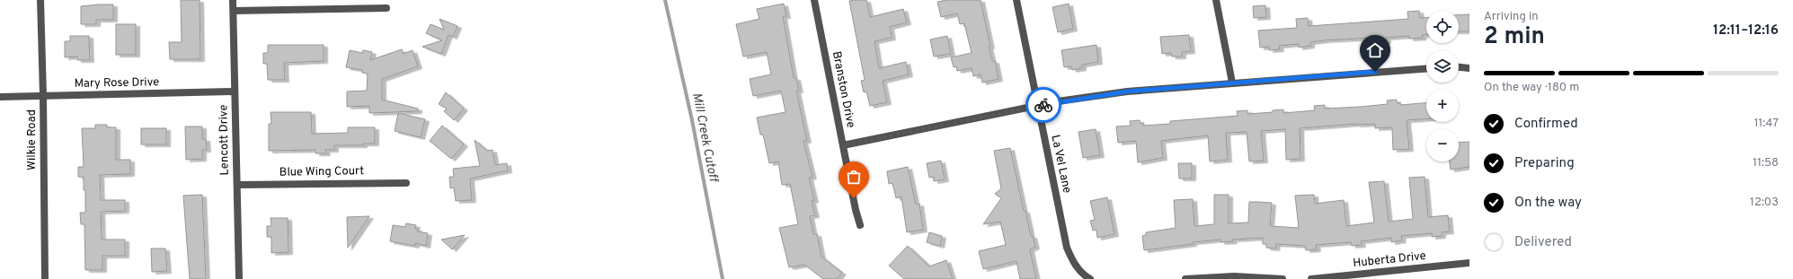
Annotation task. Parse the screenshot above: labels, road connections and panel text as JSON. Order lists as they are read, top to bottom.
{
  "streets": {
    "street": [
      "Mary Rose Drive",
      "Branston Drive",
      "Wilkie Road",
      "Lencott Drive",
      "La Vel Lane",
      "Blue Wing Court",
      "Huberta Drive"
    ]
  },
  "crossings": [
    ["Mary Rose Drive", "Wilkie Road"],
    ["Mary Rose Drive", "Lencott Drive"],
    ["Lencott Drive", "Blue Wing Court"]
  ],
  "water": ["Mill Creek Cutoff"],
  "page": {
    "heading": ["2 min", "Arriving in", "12:11–12:16"],
    "map_buttons": ["+", "−"],
    "bar": "On the way · 180 m",
    "list": [
      ["Confirmed", "11:47"],
      ["Preparing", "11:58"],
      ["On the way", "12:03"],
      "Delivered"
    ]
  }
}
